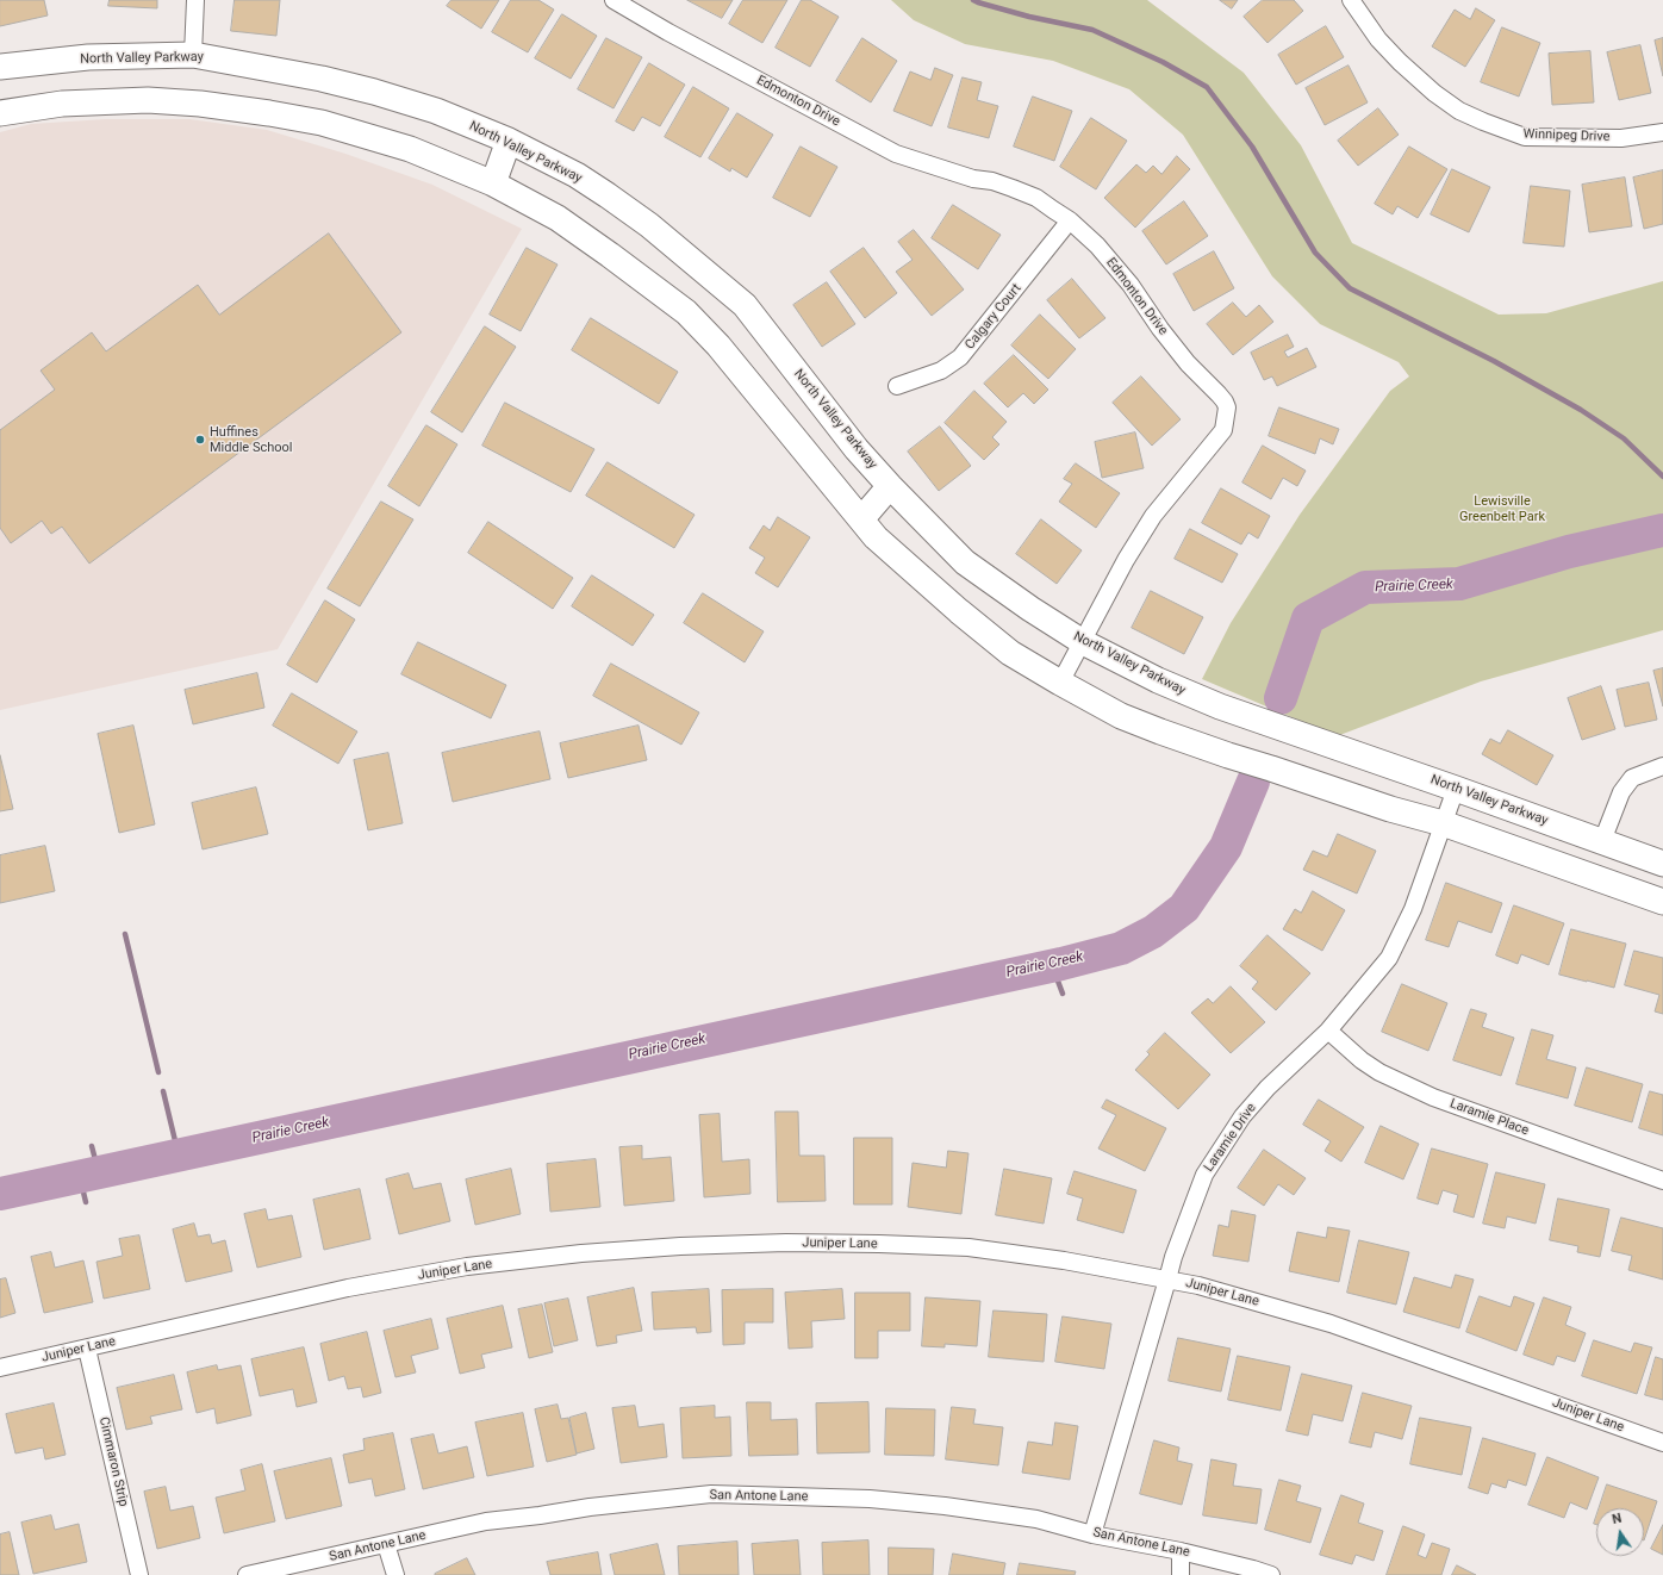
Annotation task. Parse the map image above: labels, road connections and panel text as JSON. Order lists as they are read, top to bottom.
{
  "streets": {
    "street": [
      "North Valley Parkway",
      "Edmonton Drive",
      "Winnipeg Drive",
      "Calgary Court",
      "Laramie Place",
      "Laramie Drive",
      "Juniper Lane",
      "Cimmaron Strip",
      "San Antone Lane"
    ]
  },
  "crossings": [
    ["North Valley Parkway", "Edmonton Drive"],
    ["North Valley Parkway", "Laramie Drive"],
    ["Edmonton Drive", "Calgary Court"],
    ["Laramie Place", "Laramie Drive"],
    ["Laramie Drive", "Juniper Lane"],
    ["Laramie Drive", "San Antone Lane"],
    ["Juniper Lane", "Cimmaron Strip"]
  ],
  "water": ["Prairie Creek"],
  "parks": ["Lewisville Greenbelt Park"],
  "places": ["Huffines Middle School"],
  "north": "top"
}
